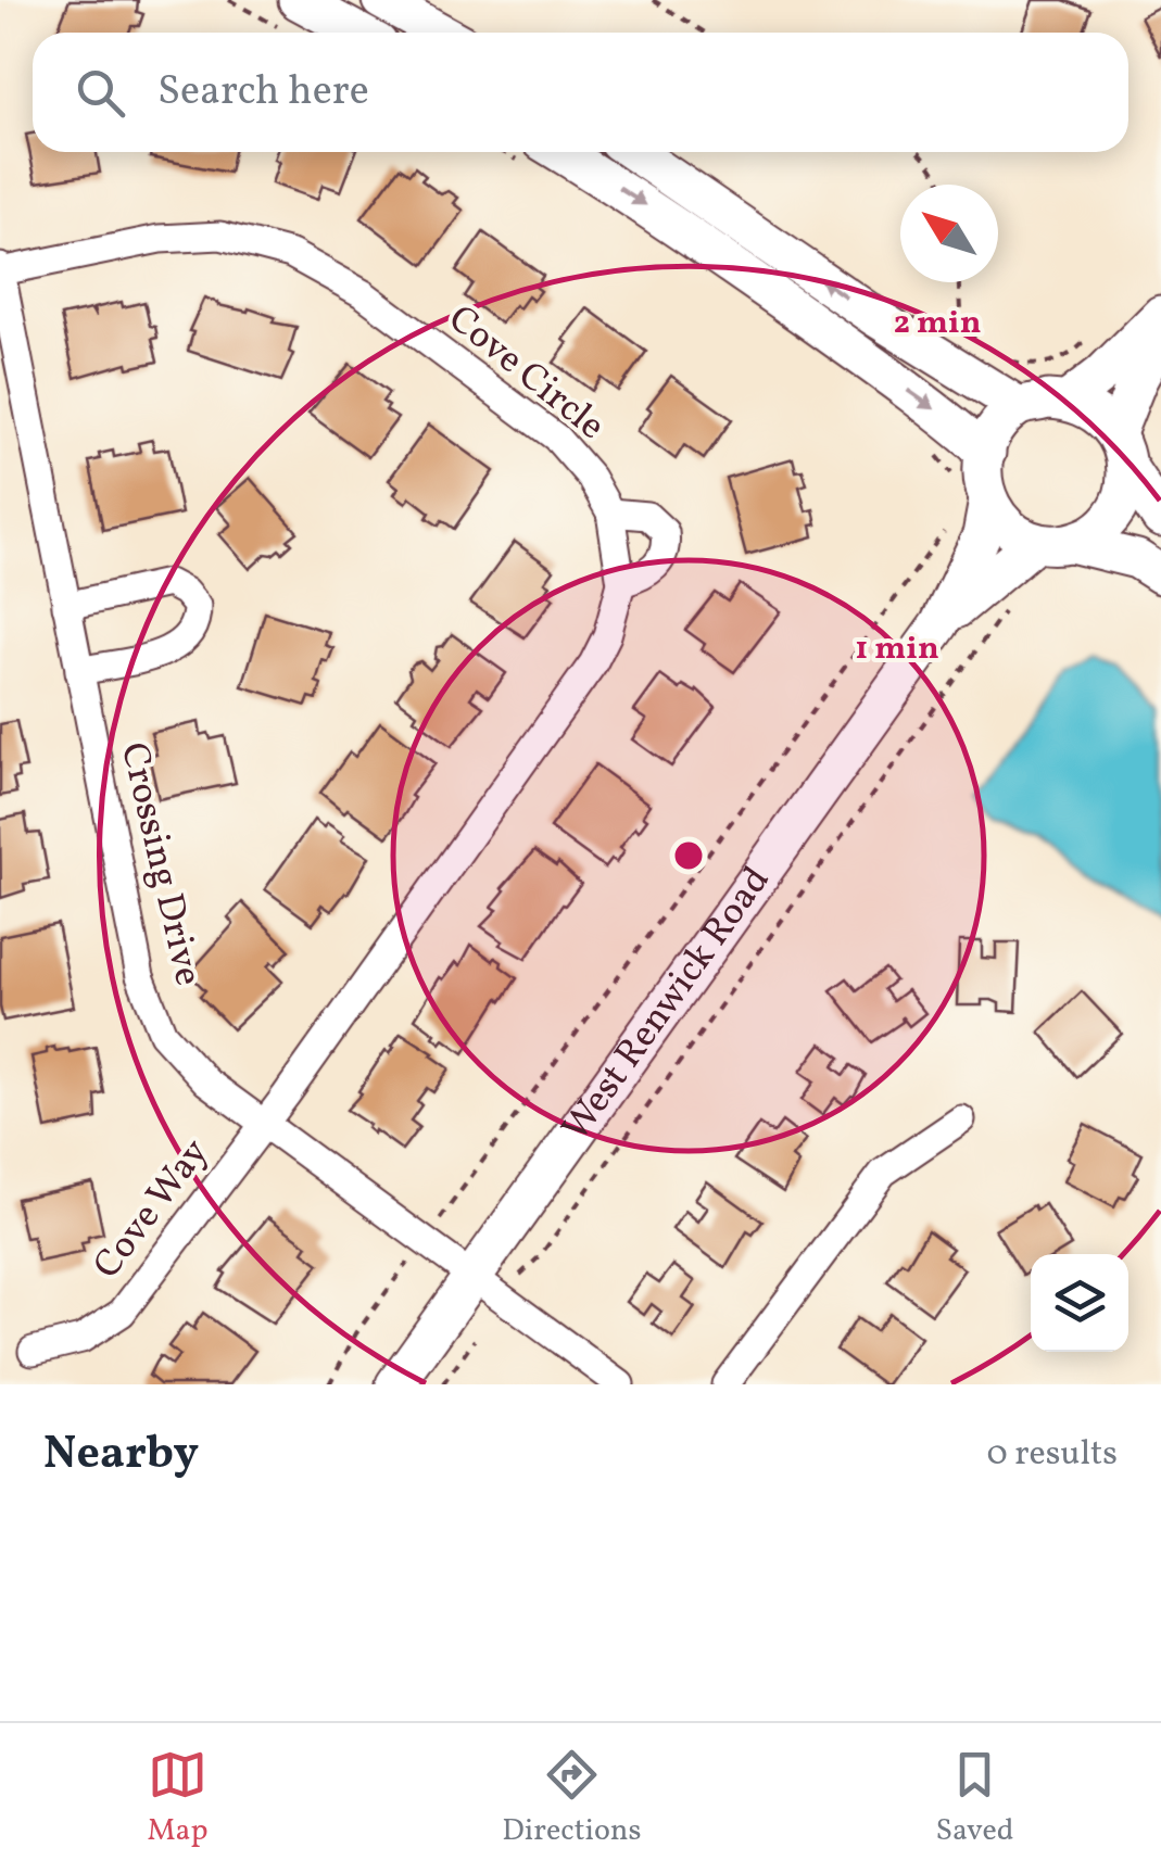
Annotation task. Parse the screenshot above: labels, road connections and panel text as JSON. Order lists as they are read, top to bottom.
{
  "streets": {
    "street": [
      "Cove Circle",
      "Crossing Drive",
      "West Renwick Road",
      "Cove Way"
    ]
  },
  "crossings": [
    ["Cove Circle", "Crossing Drive"],
    ["Cove Circle", "Cove Way"],
    ["Crossing Drive", "West Renwick Road"],
    ["Crossing Drive", "Cove Way"]
  ],
  "north": "top left",
  "page": {
    "search": "Search here",
    "heading": ["Nearby", "0 results"],
    "nav": ["Map", "Directions", "Saved"]
  },
  "rings": ["2 min", "1 min"]
}
